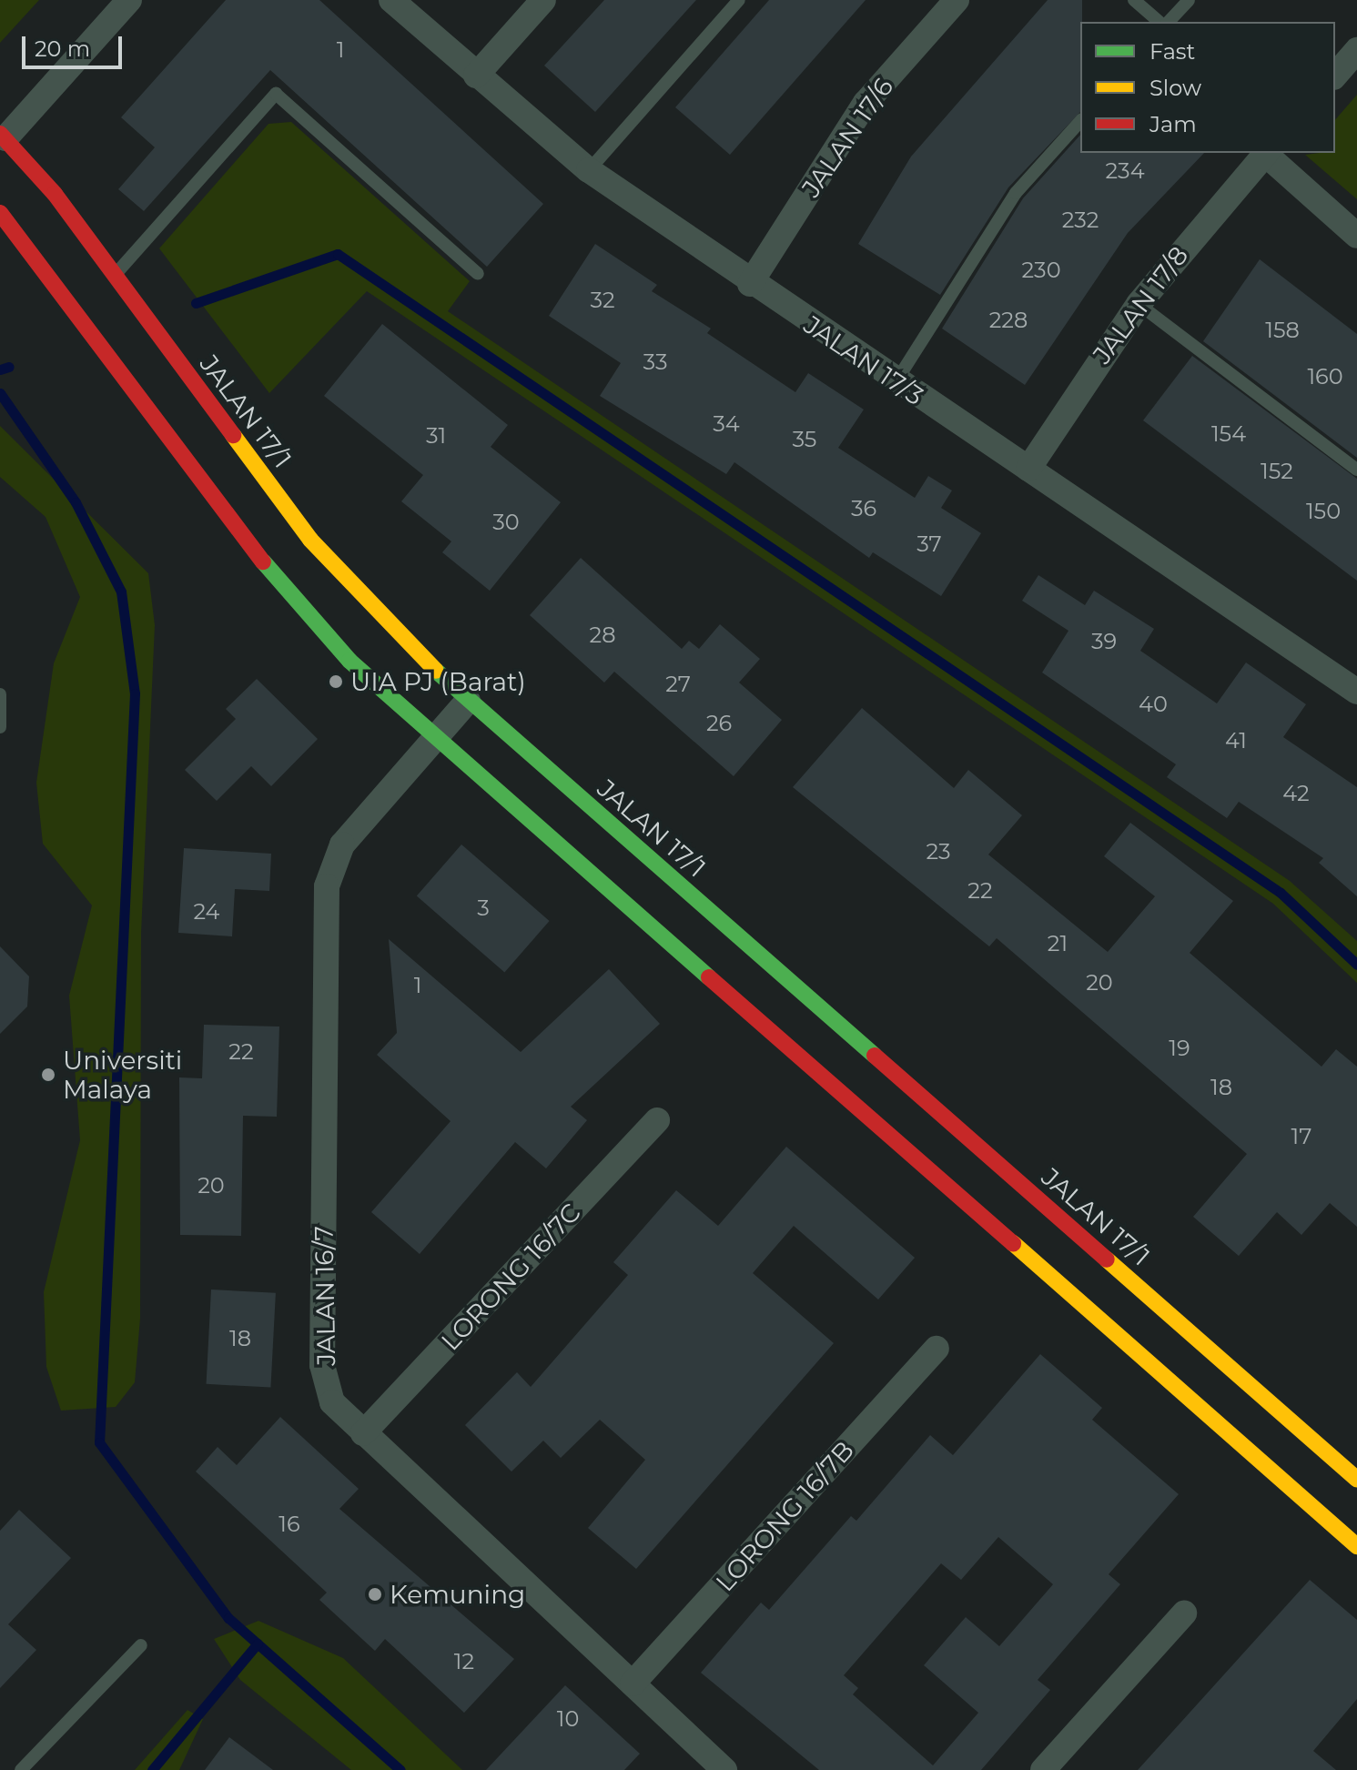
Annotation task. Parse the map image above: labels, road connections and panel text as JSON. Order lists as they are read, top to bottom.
{
  "streets": {
    "street": [
      "JALAN 17/6",
      "JALAN 17/8",
      "JALAN 17/3",
      "JALAN 17/1",
      "LORONG 16/7C",
      "JALAN 16/7",
      "LORONG 16/7B"
    ]
  },
  "crossings": [
    ["JALAN 17/6", "JALAN 17/3"],
    ["JALAN 17/8", "JALAN 17/3"],
    ["JALAN 17/1", "JALAN 16/7"],
    ["LORONG 16/7C", "JALAN 16/7"],
    ["JALAN 16/7", "LORONG 16/7B"]
  ],
  "places": ["UIA PJ (Barat)", "Universiti Malaya", "Kemuning"],
  "house_numbers": [
    "1",
    "234",
    "232",
    "230",
    "32",
    "228",
    "158",
    "33",
    "160",
    "34",
    "154",
    "31",
    "35",
    "152",
    "36",
    "150",
    "30",
    "37",
    "28",
    "39",
    "27",
    "40",
    "26",
    "41",
    "42",
    "23",
    "22",
    "3",
    "24",
    "21",
    "20",
    "1",
    "19",
    "22",
    "18",
    "17",
    "20",
    "18",
    "16",
    "12",
    "10"
  ],
  "legend": ["Fast", "Slow", "Jam"],
  "scale_bar": "20 m"
}
